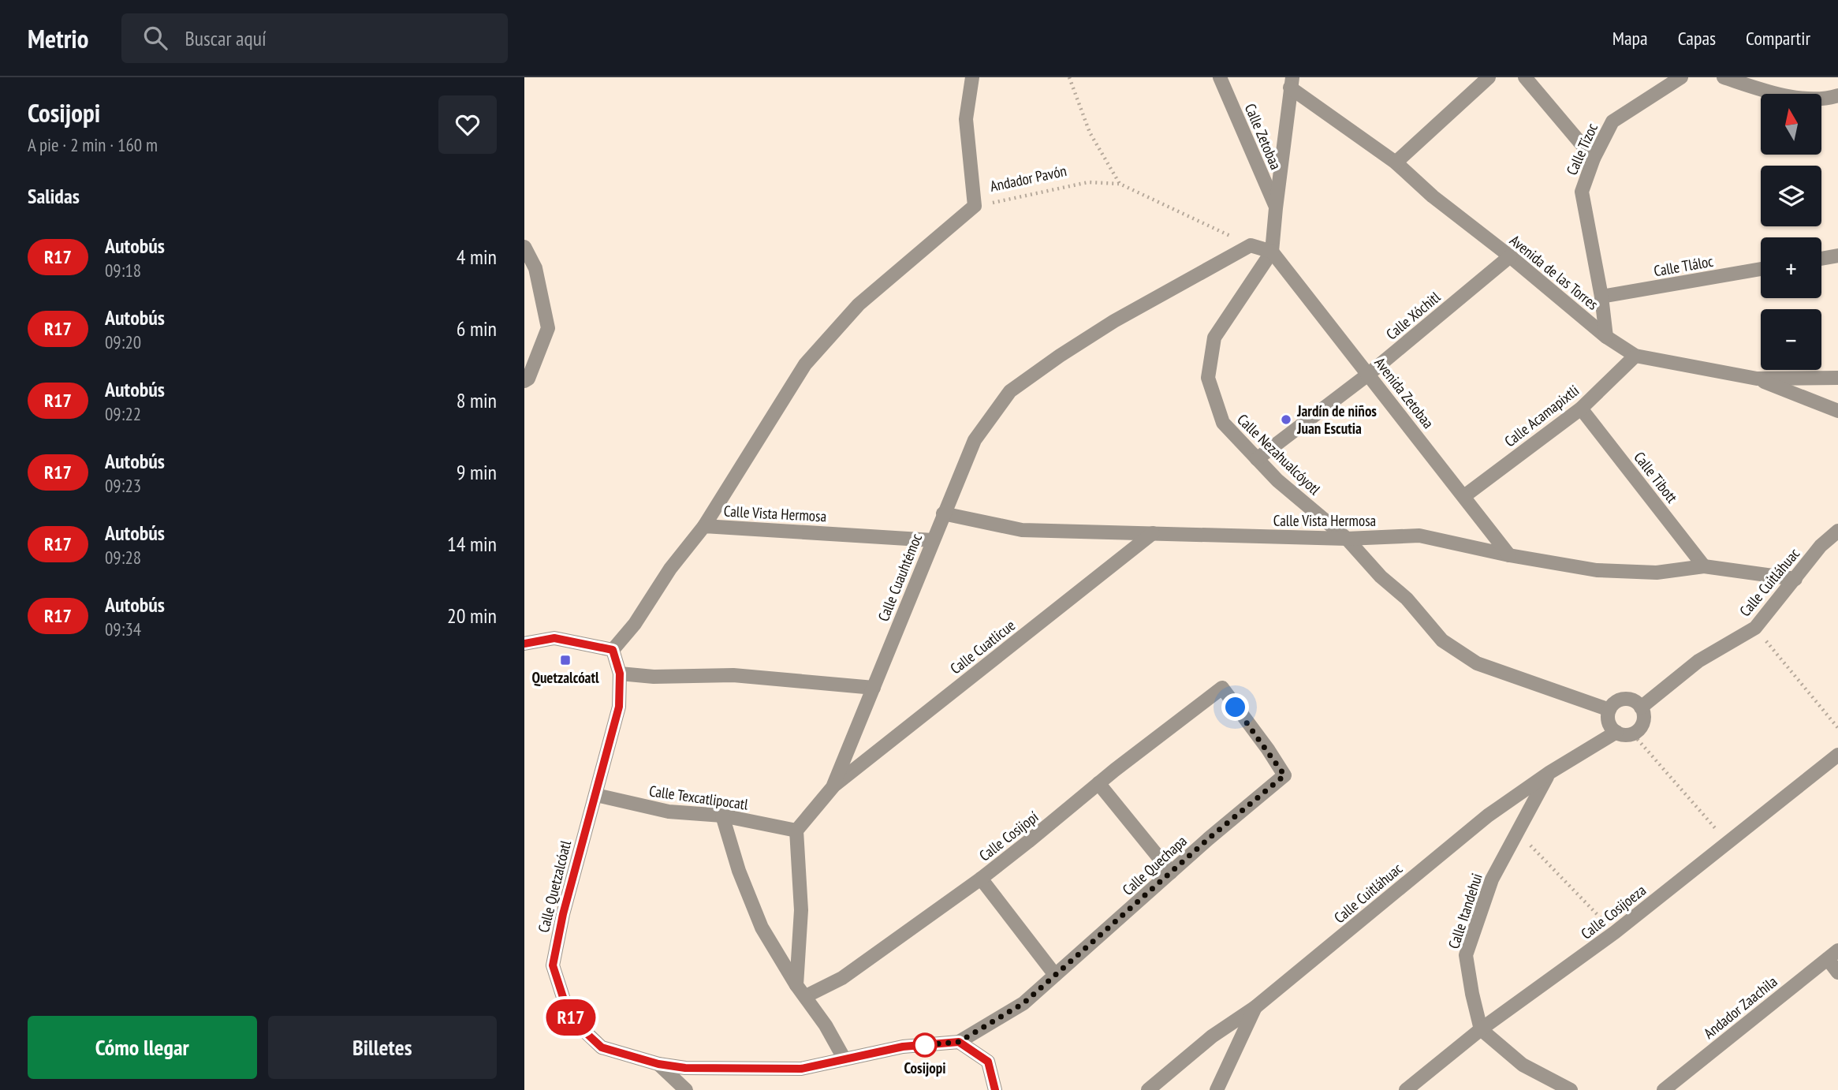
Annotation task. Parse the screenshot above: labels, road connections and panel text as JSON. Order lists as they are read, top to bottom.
{
  "streets": {
    "street": [
      "Calle Zetobaa",
      "Calle Tízoc",
      "Andador Pavón",
      "Calle Tláloc",
      "Avenida de las Torres",
      "Calle Xóchitl",
      "Avenida Zetobaa",
      "Calle Acamapixtli",
      "Calle Nezahualcóyotl",
      "Calle Tibott",
      "Calle Vista Hermosa",
      "Calle Cuauhtémoc",
      "Calle Cuitláhuac",
      "Calle Cuatlicue",
      "Calle Texcatlipocatl",
      "Calle Cosijopí",
      "Calle Quechapa",
      "Calle Quetzalcóatl",
      "Calle Itandehui",
      "Calle Cosijoeza",
      "Andador Zaachila"
    ]
  },
  "crossings": [
    ["Calle Zetobaa", "Calle Nezahualcóyotl"],
    ["Calle Tízoc", "Calle Tláloc"],
    ["Calle Tízoc", "Avenida de las Torres"],
    ["Avenida de las Torres", "Calle Xóchitl"],
    ["Avenida de las Torres", "Calle Acamapixtli"],
    ["Avenida de las Torres", "Calle Nezahualcóyotl"],
    ["Calle Xóchitl", "Avenida Zetobaa"],
    ["Calle Xóchitl", "Calle Nezahualcóyotl"],
    ["Avenida Zetobaa", "Calle Acamapixtli"],
    ["Avenida Zetobaa", "Calle Nezahualcóyotl"],
    ["Avenida Zetobaa", "Calle Vista Hermosa"],
    ["Calle Acamapixtli", "Calle Tibott"],
    ["Calle Nezahualcóyotl", "Calle Vista Hermosa"],
    ["Calle Nezahualcóyotl", "Calle Cuitláhuac"],
    ["Calle Tibott", "Calle Vista Hermosa"],
    ["Calle Vista Hermosa", "Calle Cuauhtémoc"],
    ["Calle Vista Hermosa", "Calle Cuitláhuac"],
    ["Calle Vista Hermosa", "Calle Cuatlicue"],
    ["Calle Vista Hermosa", "Calle Quetzalcóatl"],
    ["Calle Cuauhtémoc", "Calle Cuatlicue"],
    ["Calle Cuauhtémoc", "Calle Texcatlipocatl"],
    ["Calle Cuitláhuac", "Calle Itandehui"],
    ["Calle Texcatlipocatl", "Calle Quetzalcóatl"],
    ["Calle Cosijopí", "Calle Quechapa"],
    ["Calle Quechapa", "Calle Quetzalcóatl"],
    ["Calle Itandehui", "Calle Cosijoeza"]
  ],
  "places": {
    "other": ["Jardín de niños Juan Escutia", "Cosijopi"],
    "transit": ["Quetzalcóatl"]
  },
  "lines": ["bus line R17"],
  "north": "top",
  "page": {
    "header": "Metrio",
    "search": "Buscar aquí",
    "nav": ["Mapa", "Capas", "Compartir"],
    "heading": [
      ["Cosijopi", "A pie · 2 min · 160 m"],
      "Salidas"
    ],
    "on_map": "R17",
    "map_buttons": ["+", "−"],
    "list": [
      {
        "mark": "R17",
        "name": "Autobús",
        "note": "09:18",
        "value": "4 min"
      },
      {
        "mark": "R17",
        "name": "Autobús",
        "note": "09:20",
        "value": "6 min"
      },
      {
        "mark": "R17",
        "name": "Autobús",
        "note": "09:22",
        "value": "8 min"
      },
      {
        "mark": "R17",
        "name": "Autobús",
        "note": "09:23",
        "value": "9 min"
      },
      {
        "mark": "R17",
        "name": "Autobús",
        "note": "09:28",
        "value": "14 min"
      },
      {
        "mark": "R17",
        "name": "Autobús",
        "note": "09:34",
        "value": "20 min"
      }
    ],
    "buttons": ["Cómo llegar", "Billetes"]
  }
}
